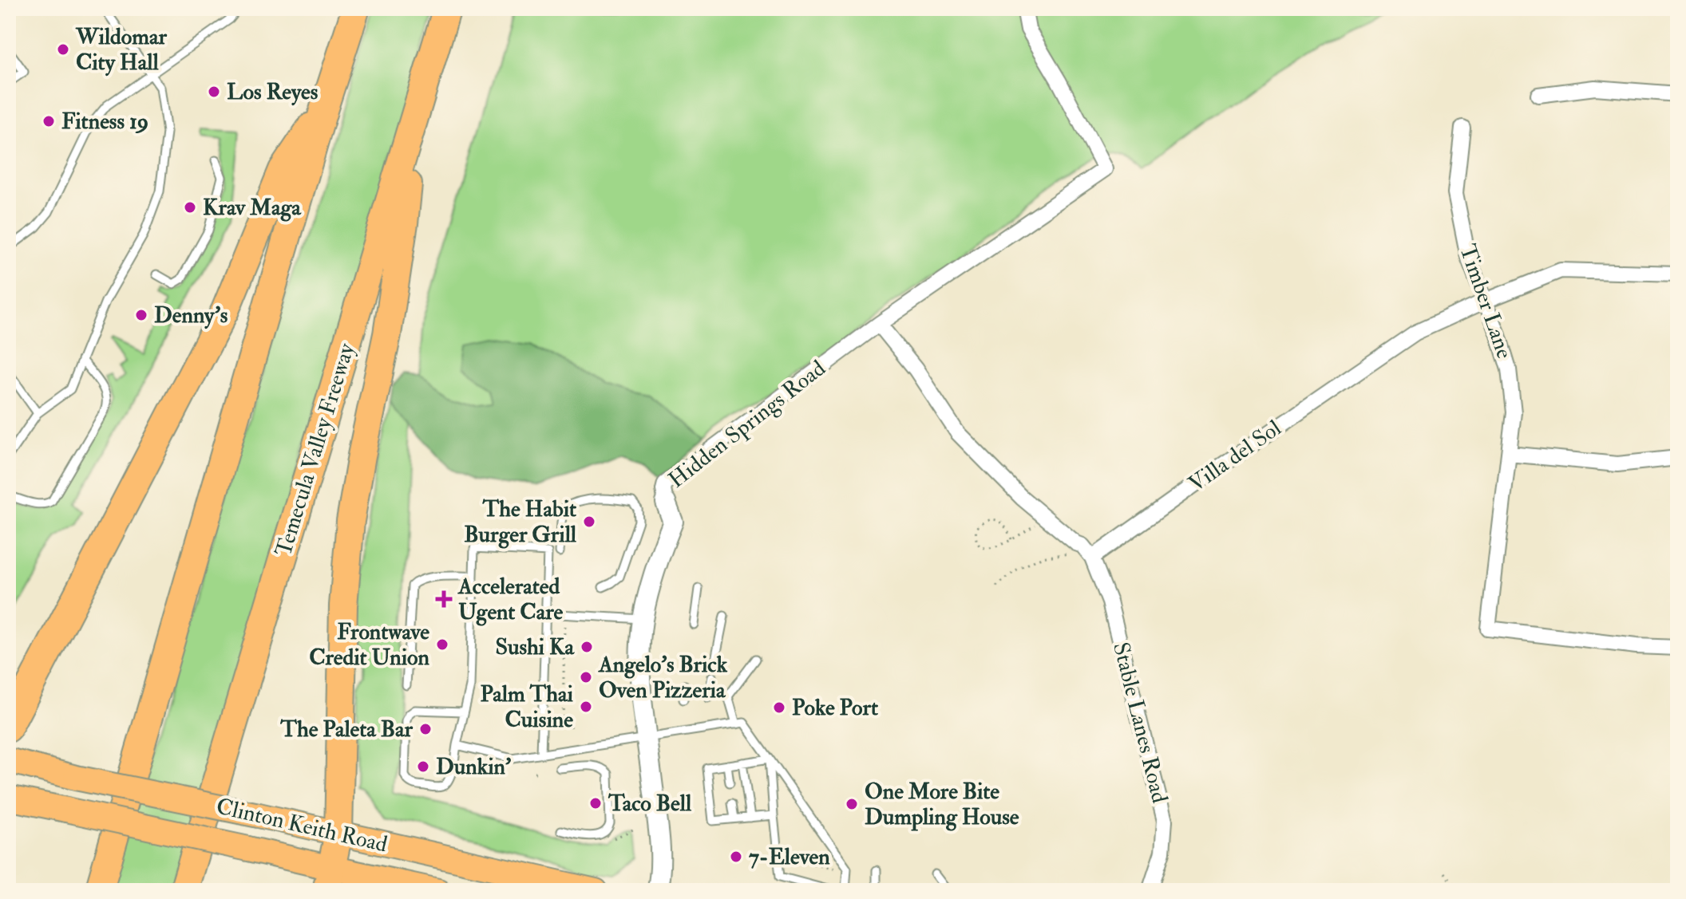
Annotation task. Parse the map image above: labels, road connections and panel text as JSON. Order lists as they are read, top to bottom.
{
  "streets": {
    "highway": ["Temecula Valley Freeway"],
    "main road": ["Clinton Keith Road"],
    "street": [
      "Timber Lane",
      "Hidden Springs Road",
      "Villa del Sol",
      "Stable Lanes Road"
    ]
  },
  "crossings": [
    ["Timber Lane", "Villa del Sol"],
    ["Villa del Sol", "Stable Lanes Road"]
  ],
  "places": {
    "other": [
      "Wildomar City Hall",
      "Los Reyes",
      "Fitness 19",
      "Krav Maga",
      "Denny's",
      "The Habit Burger Grill",
      "Frontwave Credit Union",
      "Sushi Ka",
      "Angelo's Brick Oven Pizzeria",
      "Palm Thai Cuisine",
      "Poke Port",
      "The Paleta Bar",
      "Dunkin'",
      "Taco Bell",
      "One More Bite Dumpling House",
      "7-Eleven"
    ],
    "health": ["Accelerated Ugent Care"]
  }
}
